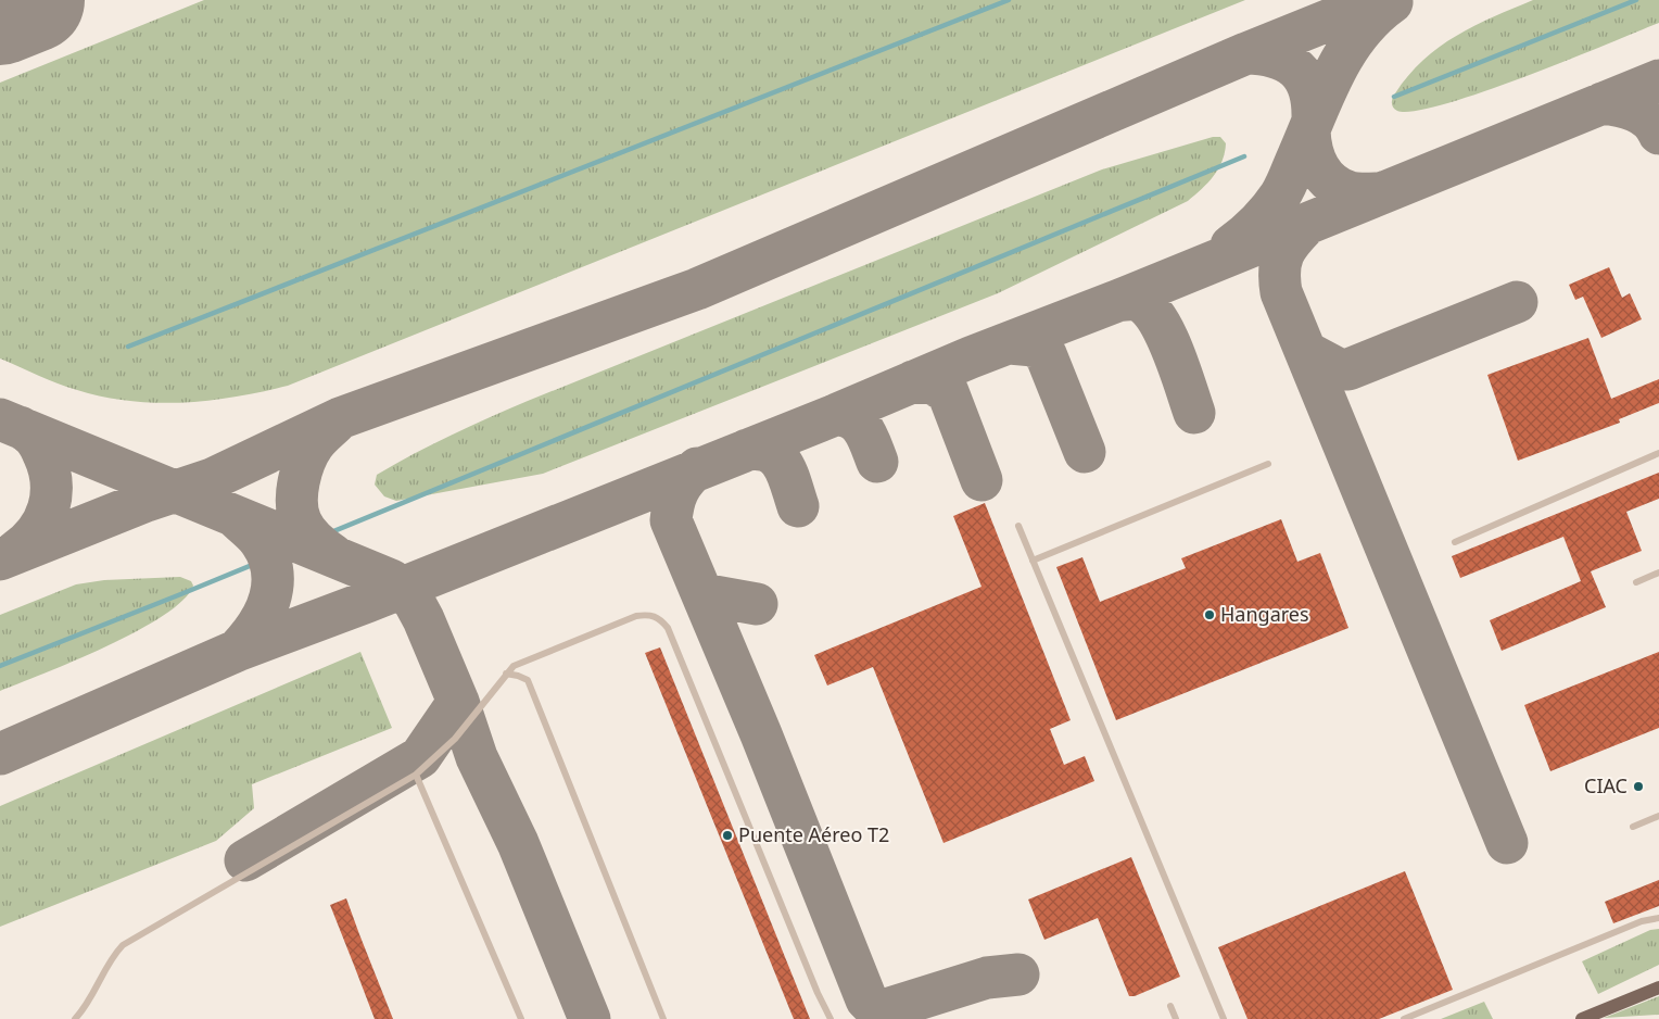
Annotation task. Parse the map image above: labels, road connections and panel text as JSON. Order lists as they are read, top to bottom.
{
  "places": ["Hangares", "CIAC", "Puente Aéreo T2"]
}
